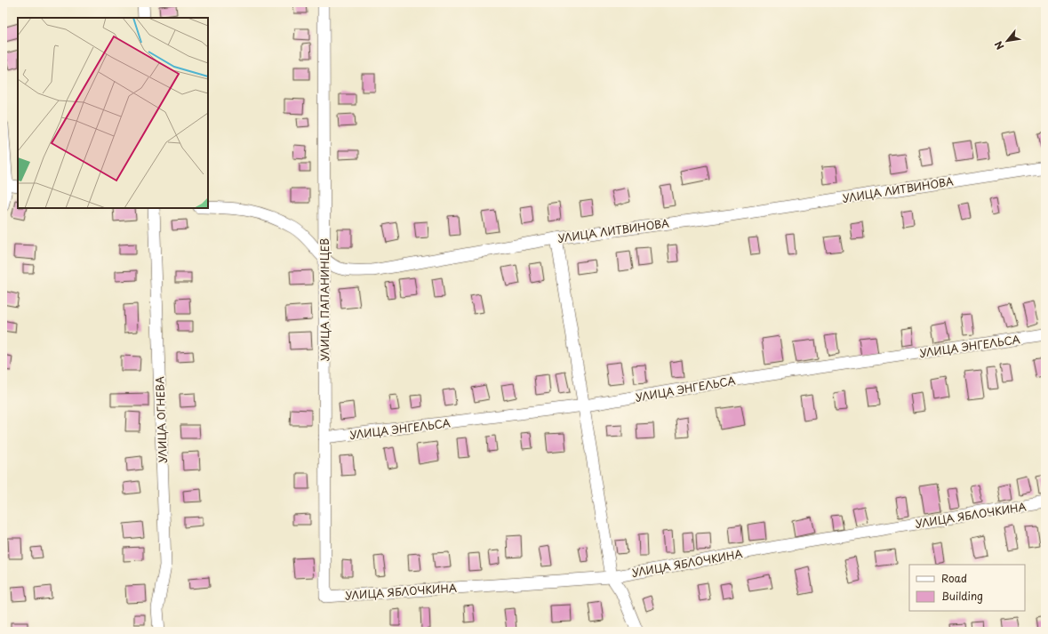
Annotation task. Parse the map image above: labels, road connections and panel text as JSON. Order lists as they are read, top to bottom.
{
  "streets": {
    "street": [
      "УЛИЦА ЛИТВИНОВА",
      "УЛИЦА ПАПАНИНЦЕВ",
      "УЛИЦА ЭНГЕЛЬСА",
      "УЛИЦА ОГНЕВА",
      "УЛИЦА ЯБЛОЧКИНА"
    ]
  },
  "crossings": [
    ["УЛИЦА ЛИТВИНОВА", "УЛИЦА ПАПАНИНЦЕВ"],
    ["УЛИЦА ПАПАНИНЦЕВ", "УЛИЦА ЭНГЕЛЬСА"],
    ["УЛИЦА ПАПАНИНЦЕВ", "УЛИЦА ЯБЛОЧКИНА"]
  ],
  "legend": ["Road", "Building"],
  "north": "bottom left"
}
